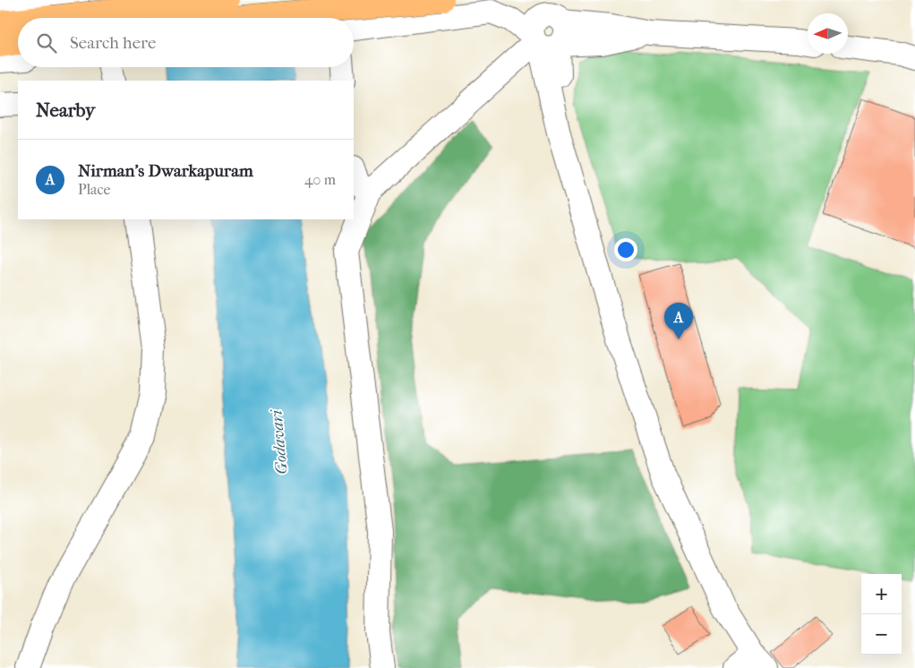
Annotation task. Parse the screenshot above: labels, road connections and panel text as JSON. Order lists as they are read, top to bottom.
{
  "water": ["Godavari"],
  "north": "left",
  "page": {
    "search": "Search here",
    "heading": "Nearby",
    "list": [
      {
        "mark": "A",
        "name": "Nirman's Dwarkapuram",
        "note": "Place",
        "value": "40 m"
      }
    ],
    "pins": "A",
    "map_buttons": ["+", "−"]
  }
}
